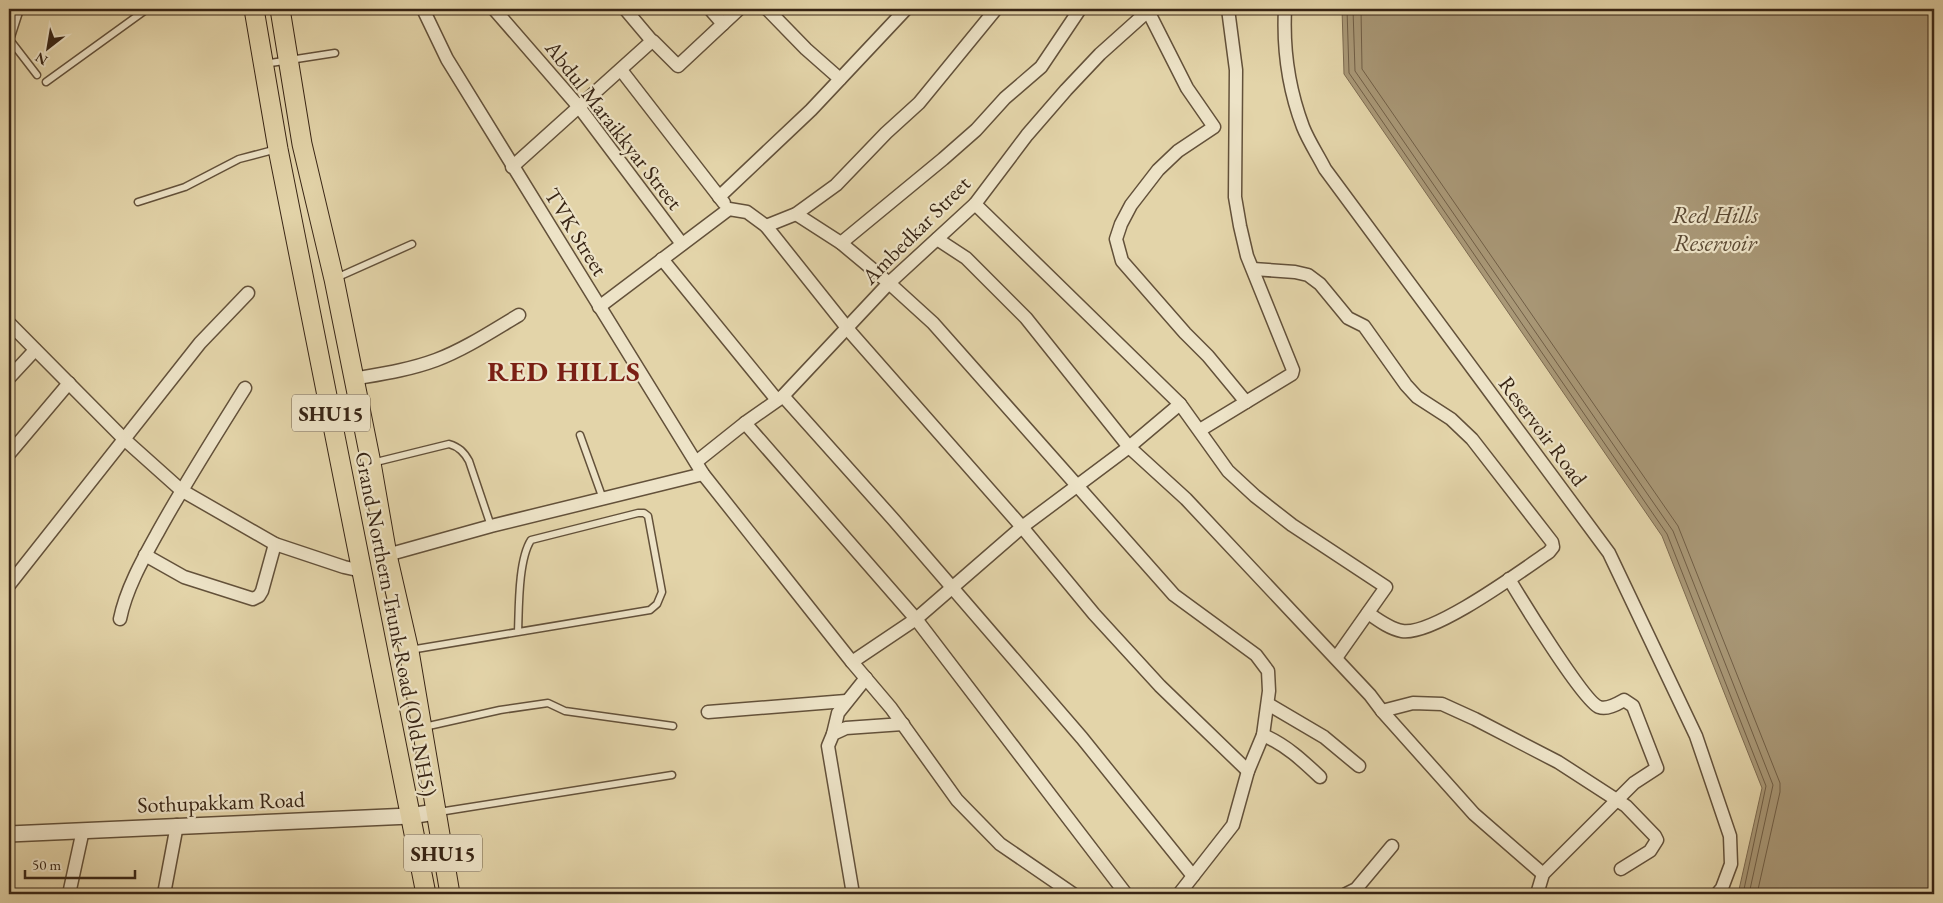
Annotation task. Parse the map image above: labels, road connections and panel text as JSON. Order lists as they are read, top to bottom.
{
  "streets": {
    "main road": ["SHU15", "Grand Northern Trunk Road (Old NH5)"],
    "street": [
      "Abdul Maraikkyar Street",
      "Ambedkar Street",
      "TVK Street",
      "Reservoir Road",
      "Sothupakkam Road"
    ]
  },
  "crossings": [
    ["Ambedkar Street", "TVK Street"],
    ["Grand Northern Trunk Road (Old NH5)", "Sothupakkam Road"]
  ],
  "districts": ["RED HILLS"],
  "water": ["Red Hills Reservoir"],
  "scale_bar": "50 m",
  "north": "bottom left"
}
